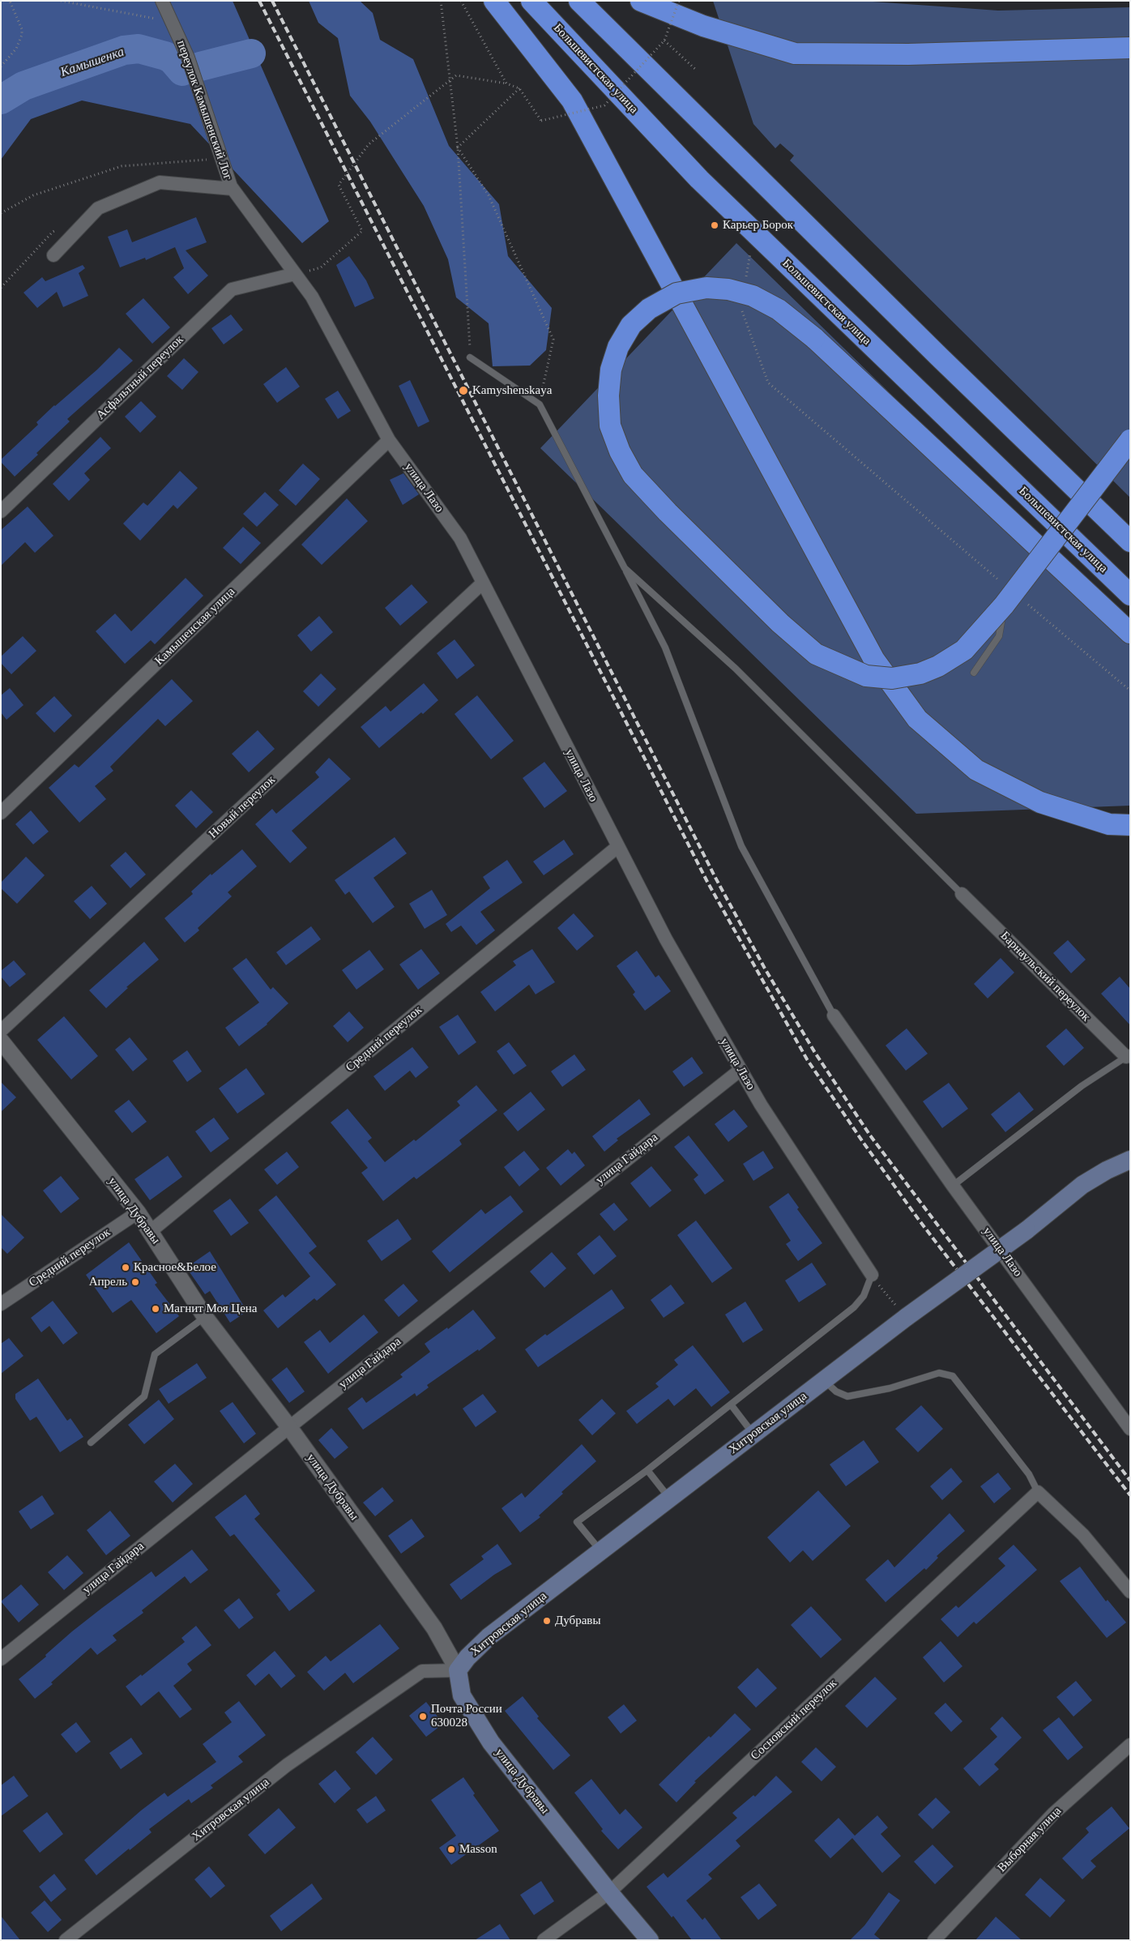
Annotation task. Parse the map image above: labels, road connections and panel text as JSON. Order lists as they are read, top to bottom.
{
  "streets": {
    "highway": ["Большевистская улица"],
    "main road": ["улица Дубравы", "Хитровская улица"],
    "street": [
      "переулок Камышенский Лог",
      "Асфальтный переулок",
      "улица Лазо",
      "Камышенская улица",
      "Новый переулок",
      "Барнаульский переулок",
      "Средний переулок",
      "улица Гайдара",
      "Сосновский переулок",
      "Выборная улица"
    ]
  },
  "crossings": [
    ["переулок Камышенский Лог", "Асфальтный переулок"],
    ["переулок Камышенский Лог", "улица Лазо"],
    ["Асфальтный переулок", "улица Лазо"],
    ["улица Лазо", "Камышенская улица"],
    ["улица Лазо", "Новый переулок"],
    ["улица Лазо", "Средний переулок"],
    ["улица Лазо", "улица Гайдара"],
    ["Средний переулок", "улица Дубравы"],
    ["улица Гайдара", "улица Дубравы"],
    ["улица Дубравы", "Хитровская улица"],
    ["улица Дубравы", "Сосновский переулок"]
  ],
  "water": ["Камышенка"],
  "places": [
    "Карьер Борок",
    "Kamyshenskaya",
    "Красное&Белое",
    "Апрель",
    "Магнит Моя Цена",
    "Дубравы",
    "Почта России 630028",
    "Masson"
  ]
}
